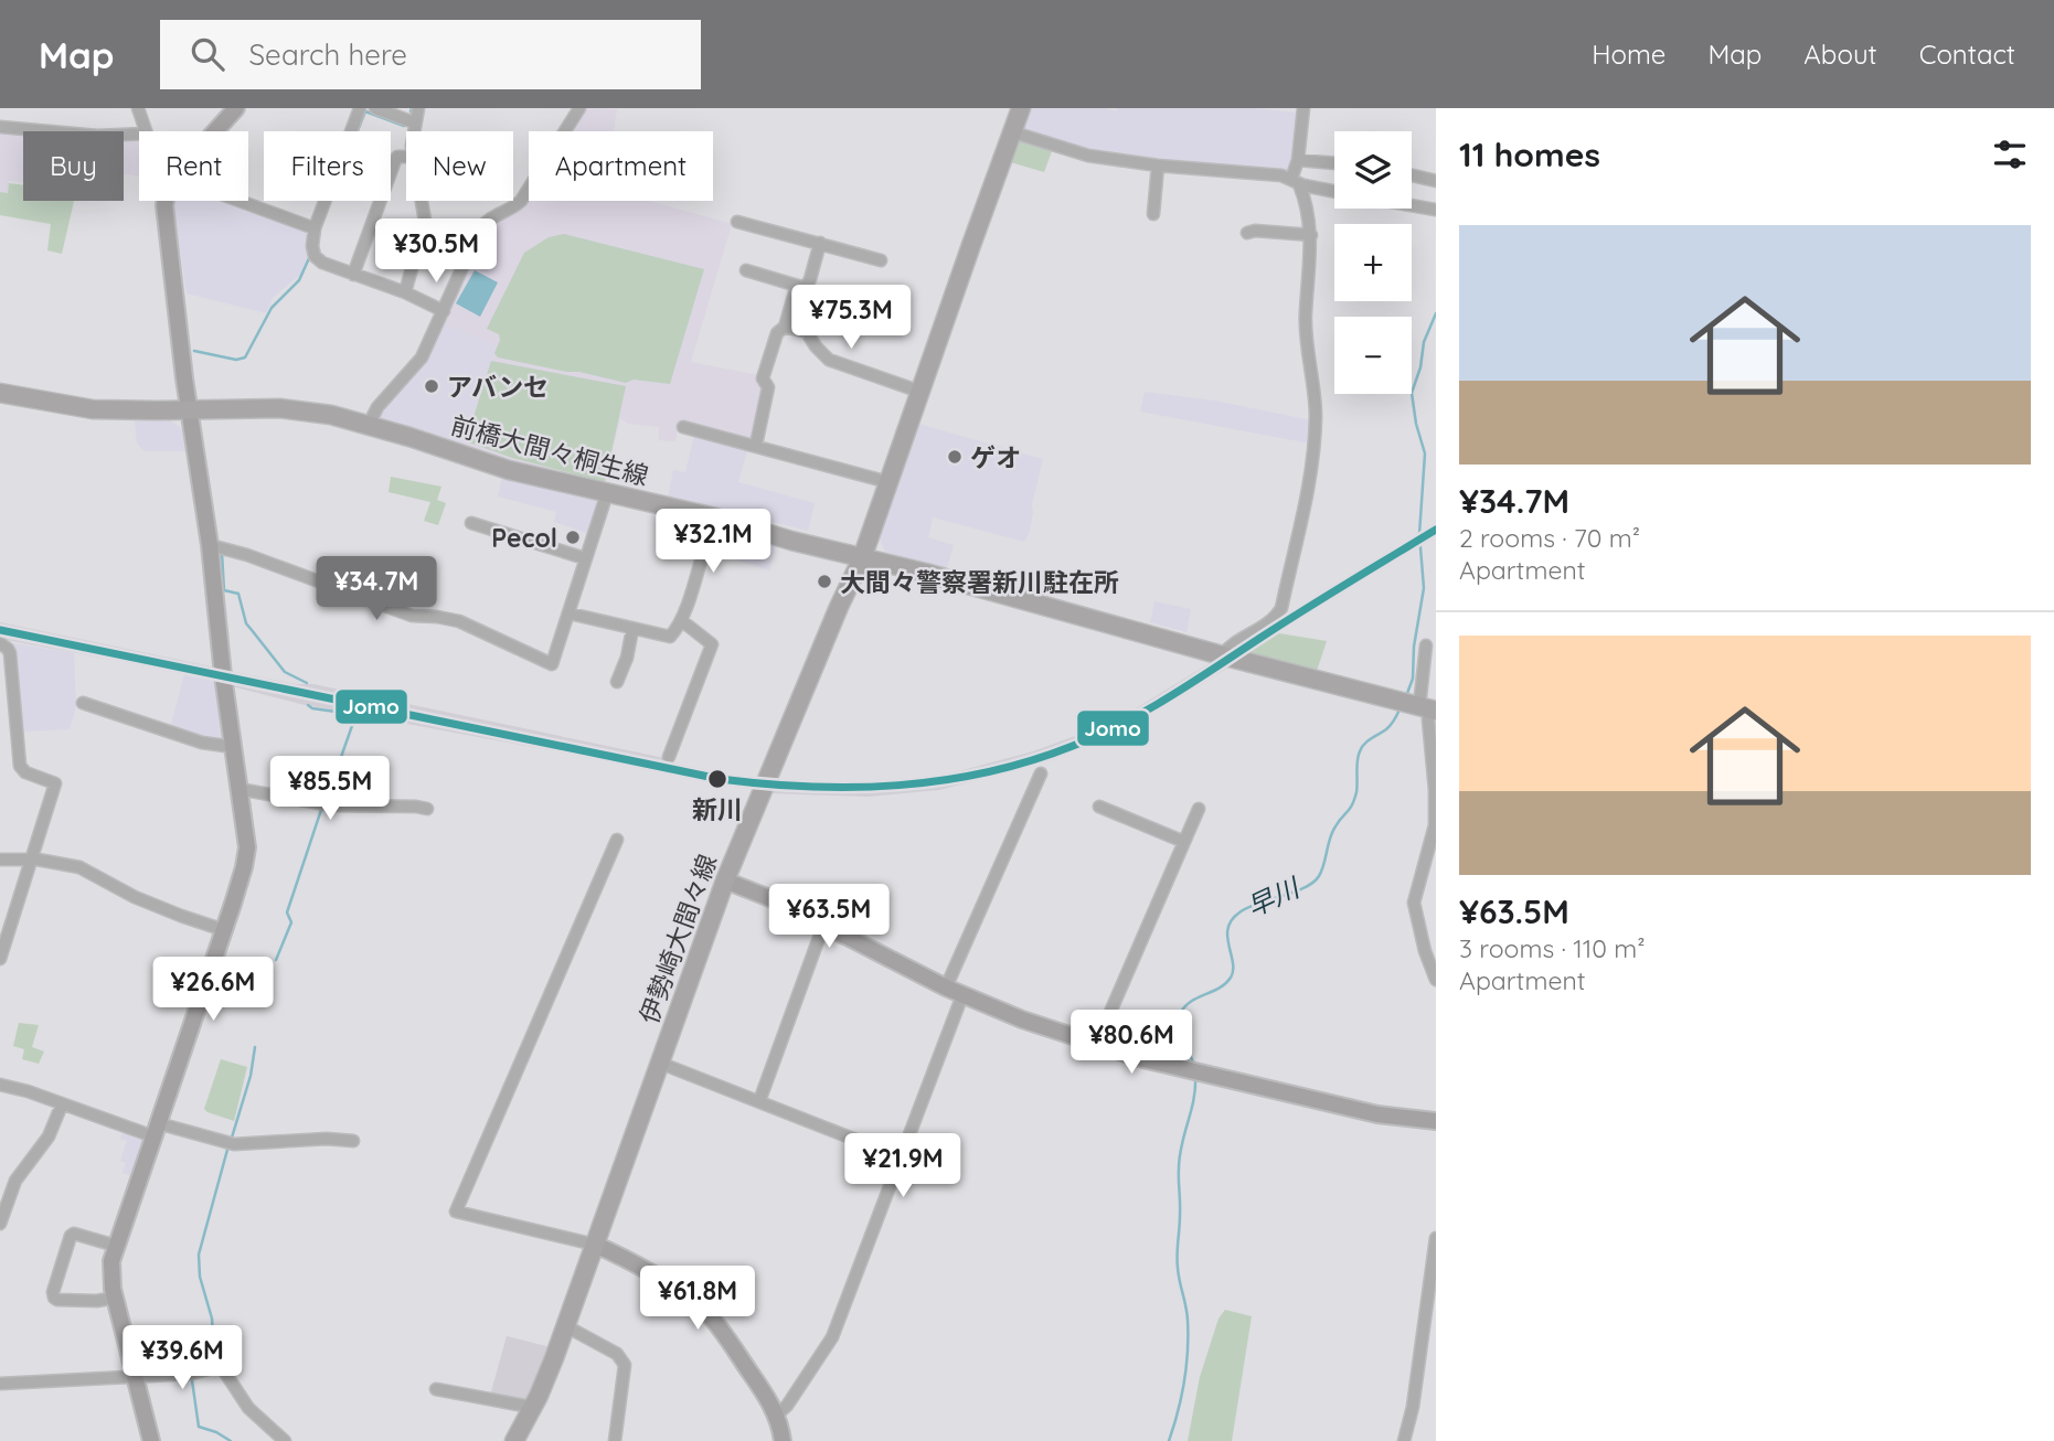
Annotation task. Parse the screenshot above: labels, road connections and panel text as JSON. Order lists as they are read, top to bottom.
{
  "streets": {
    "main road": ["前橋大間々桐生線", "伊勢崎大間々線"]
  },
  "crossings": [
    ["前橋大間々桐生線", "伊勢崎大間々線"]
  ],
  "water": ["早川"],
  "places": [
    "アバンセ",
    "ゲオ",
    "Pecol",
    "大間々警察署新川駐在所",
    "新川"
  ],
  "lines": ["transit line Jomo"],
  "page": {
    "header": "Map",
    "search": "Search here",
    "nav": [
      "Home",
      "Map",
      "About",
      "Contact"
    ],
    "heading": "11 homes",
    "map_buttons": ["+", "−"],
    "chip": [
      "Buy",
      "Rent",
      "Filters",
      "New",
      "Apartment"
    ],
    "list": [
      {
        "name": "¥34.7M",
        "note": "2 rooms · 70 m² · Apartment"
      },
      {
        "name": "¥63.5M",
        "note": "3 rooms · 110 m² · Apartment"
      }
    ],
    "price": [
      "¥30.5M",
      "¥75.3M",
      "¥32.1M",
      "¥34.7M",
      "¥85.5M",
      "¥63.5M",
      "¥26.6M",
      "¥80.6M",
      "¥21.9M",
      "¥61.8M",
      "¥39.6M"
    ]
  }
}
